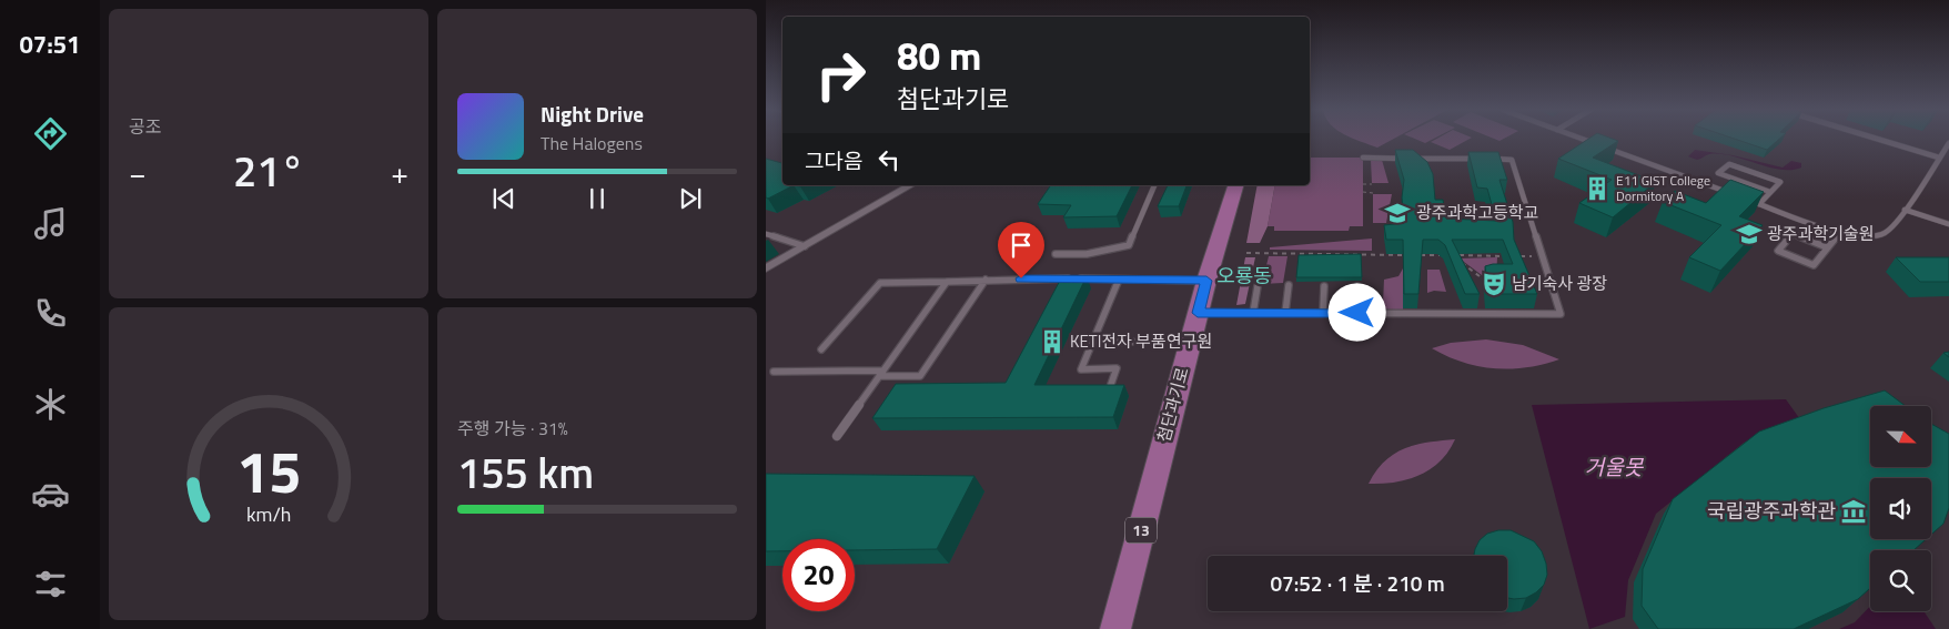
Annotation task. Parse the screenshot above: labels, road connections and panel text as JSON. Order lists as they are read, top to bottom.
{
  "streets": {
    "main road": ["첨단과기로", "13"]
  },
  "districts": ["오룡동"],
  "water": ["거울못"],
  "places": {
    "building": ["E11 GIST College Dormitory A", "KETI전자 부품연구원"],
    "school or university": ["광주과학고등학교", "광주과학기술원"],
    "theatre": ["남기숙사 광장"],
    "museum": ["국립광주과학관"]
  },
  "north": "right",
  "page": {
    "tabs": "07:51",
    "tile": [
      "공조",
      ["주행 가능 · 31%", "155 km"]
    ],
    "turn": ["80 m", "첨단과기로"],
    "song": ["Night Drive", "The Halogens"],
    "then": "그다음",
    "heat": ["−", "21°", "+"],
    "limit": "20",
    "trip": "07:52 · 1 분 · 210 m",
    "gauge": ["15", "km/h"]
  }
}
